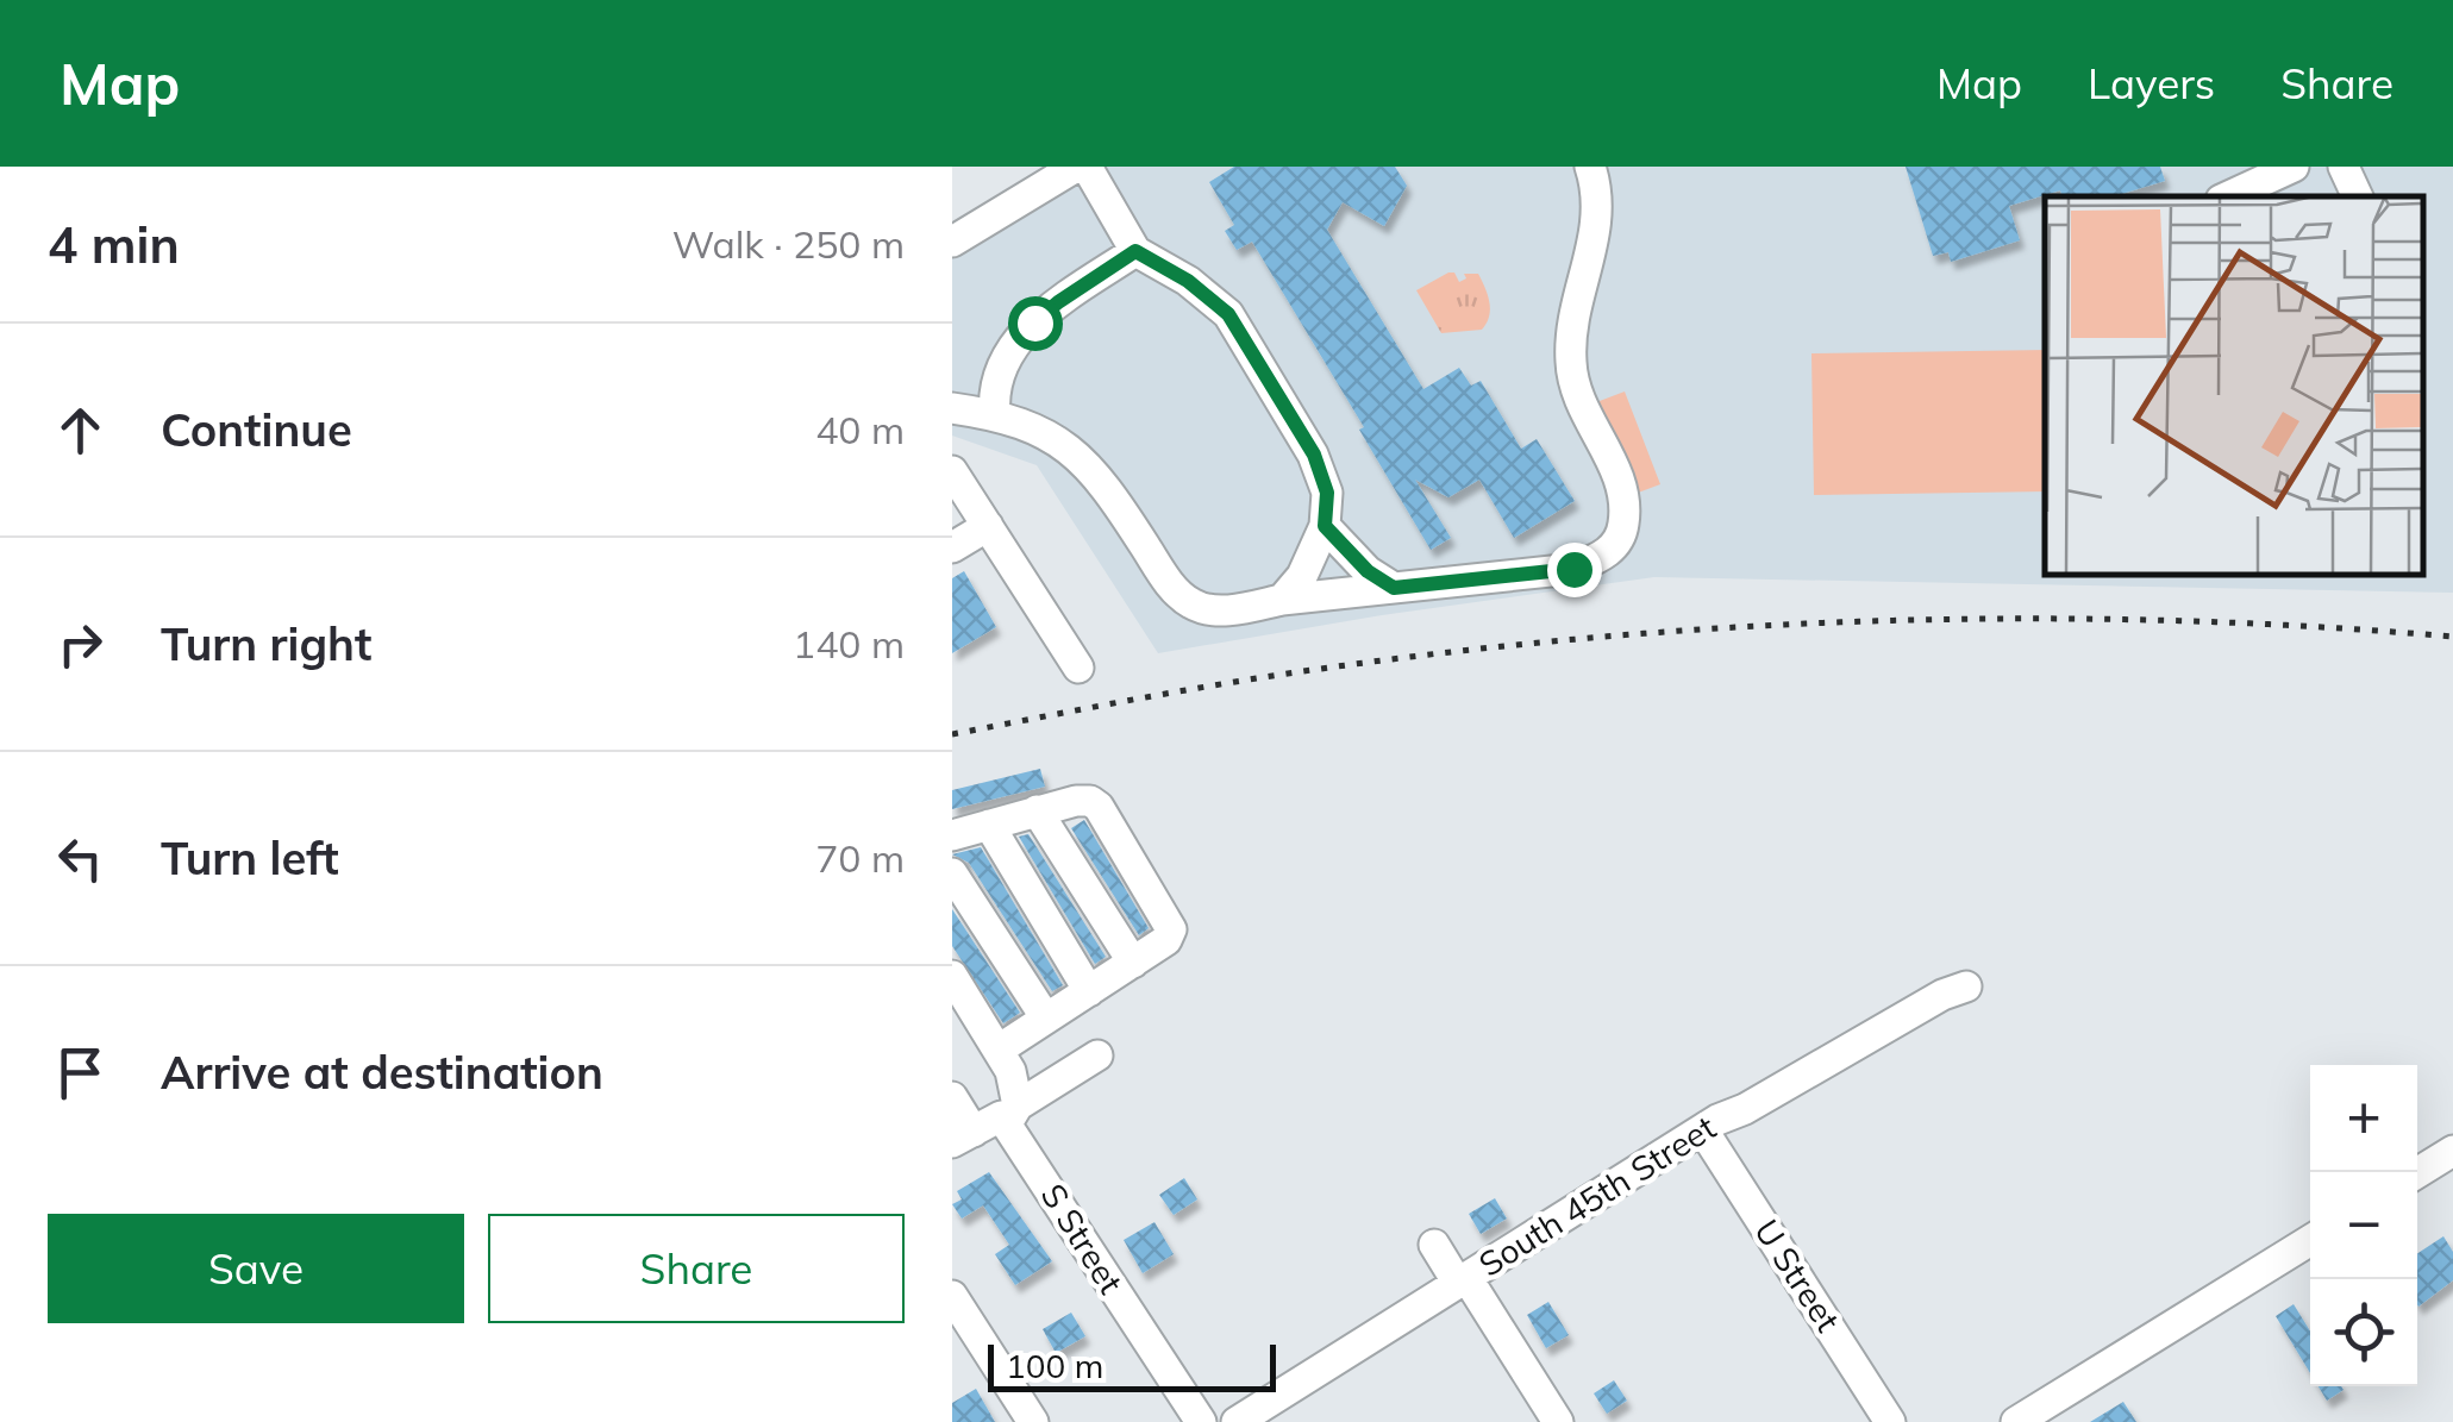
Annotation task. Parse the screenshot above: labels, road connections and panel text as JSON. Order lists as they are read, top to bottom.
{
  "streets": {
    "street": ["South 45th Street", "S Street", "U Street"]
  },
  "crossings": [
    ["South 45th Street", "U Street"]
  ],
  "scale_bar": "100 m",
  "page": {
    "header": "Map",
    "nav": ["Map", "Layers", "Share"],
    "heading": ["4 min", "Walk · 250 m"],
    "list": [
      ["Continue", "40 m"],
      ["Turn right", "140 m"],
      ["Turn left", "70 m"],
      "Arrive at destination"
    ],
    "map_buttons": ["+", "−"],
    "buttons": ["Save", "Share"],
    "scale": "100 m"
  }
}
